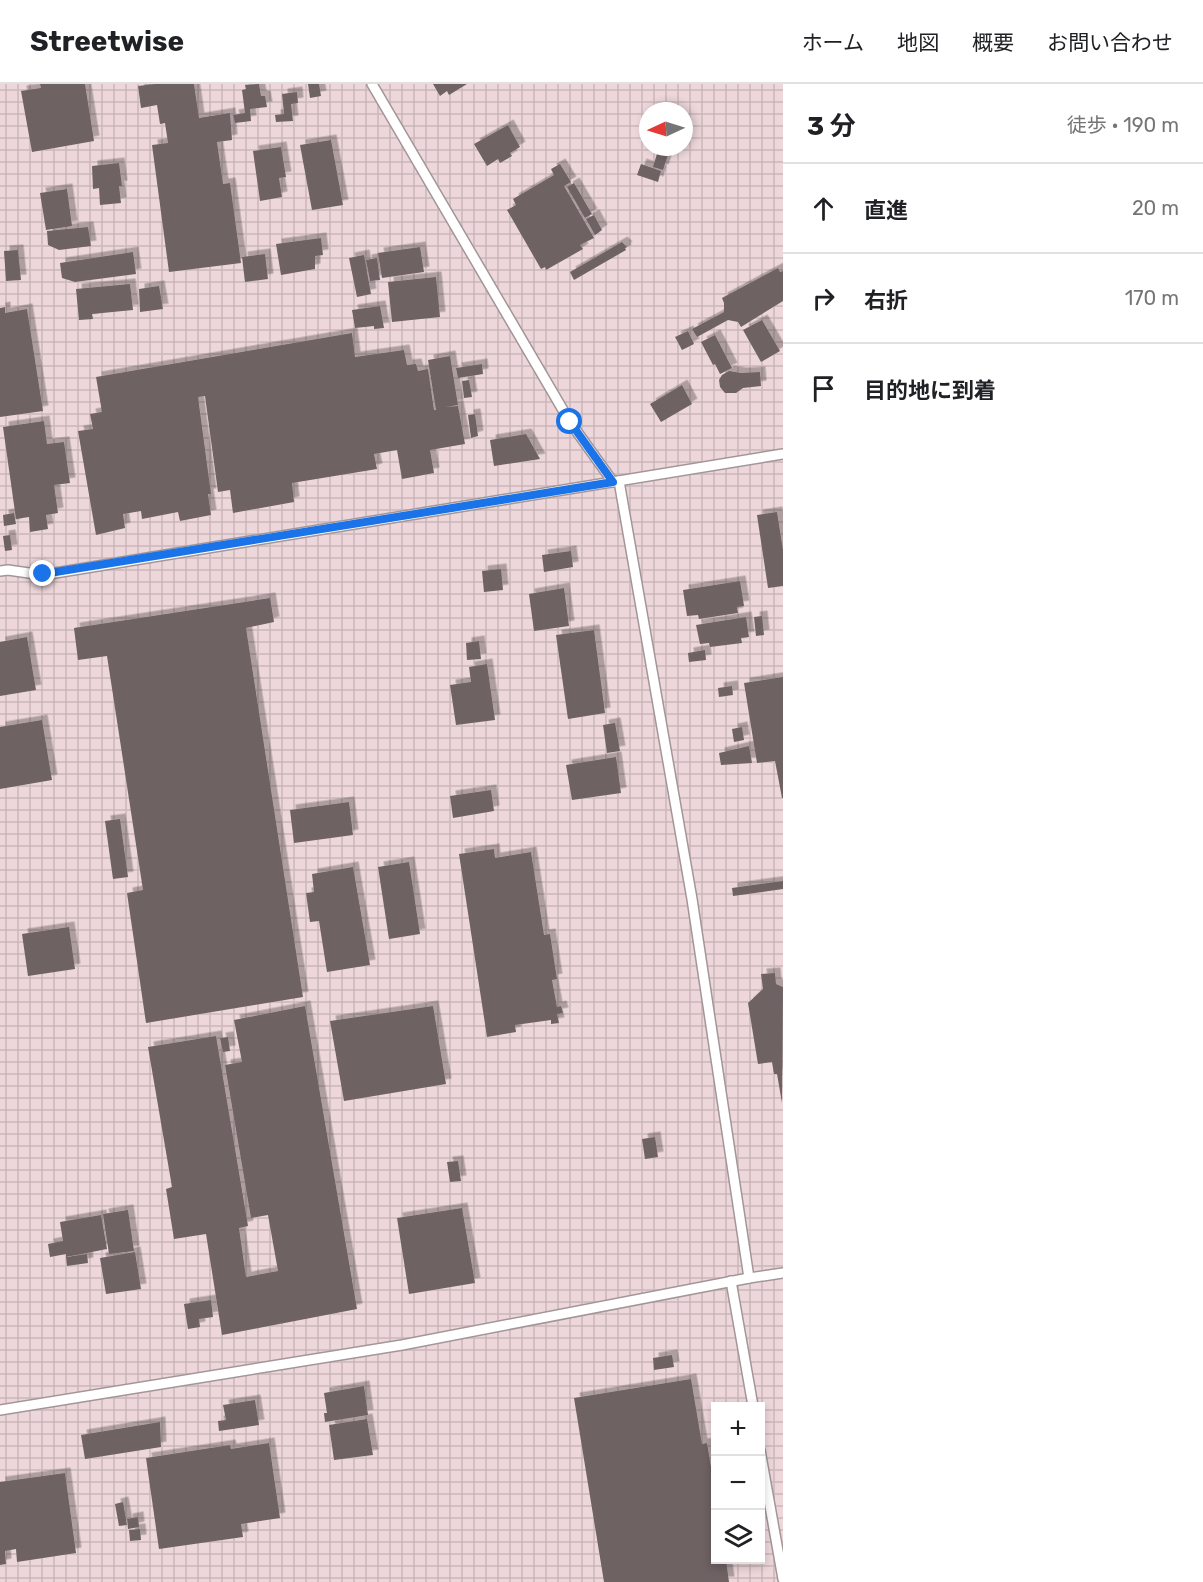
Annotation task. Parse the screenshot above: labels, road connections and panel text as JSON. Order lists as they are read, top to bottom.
{
  "north": "left",
  "page": {
    "header": "Streetwise",
    "nav": [
      "ホーム",
      "地図",
      "概要",
      "お問い合わせ"
    ],
    "heading": ["3 分", "徒歩 · 190 m"],
    "list": [
      ["直進", "20 m"],
      ["右折", "170 m"],
      "目的地に到着"
    ],
    "map_buttons": ["+", "−"]
  }
}
